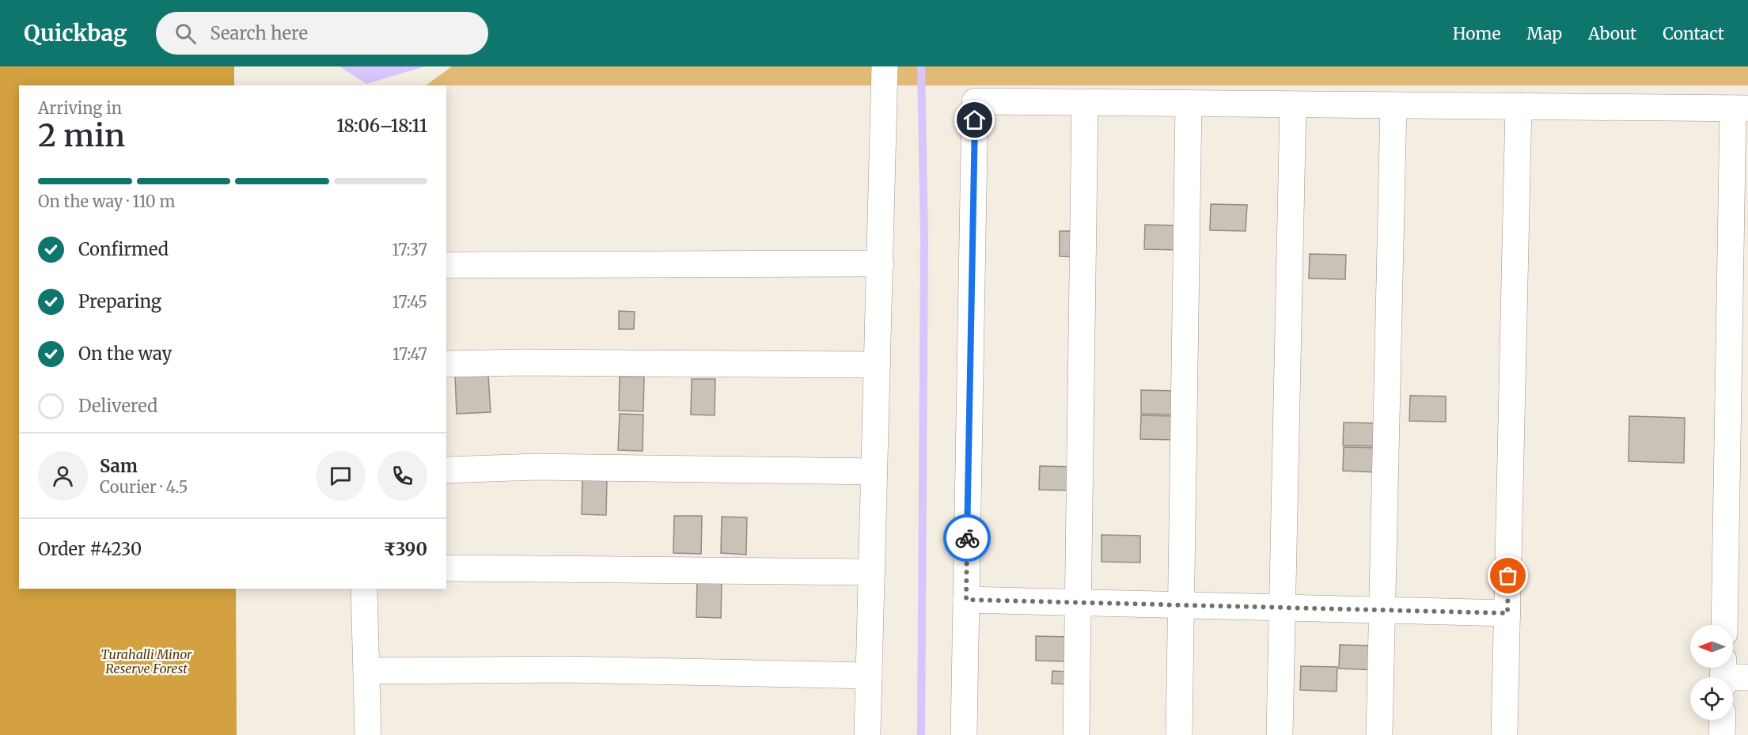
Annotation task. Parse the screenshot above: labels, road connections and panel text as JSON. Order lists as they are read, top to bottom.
{
  "parks": ["Turahalli Minor Reserve Forest"],
  "north": "left",
  "page": {
    "header": "Quickbag",
    "search": "Search here",
    "nav": [
      "Home",
      "Map",
      "About",
      "Contact"
    ],
    "heading": ["2 min", "Arriving in", "18:06–18:11"],
    "panel": [
      "Sam",
      "Courier · 4.5",
      "Order #4230",
      "₹390"
    ],
    "bar": "On the way · 110 m",
    "list": [
      ["Confirmed", "17:37"],
      ["Preparing", "17:45"],
      ["On the way", "17:47"],
      "Delivered"
    ]
  }
}
